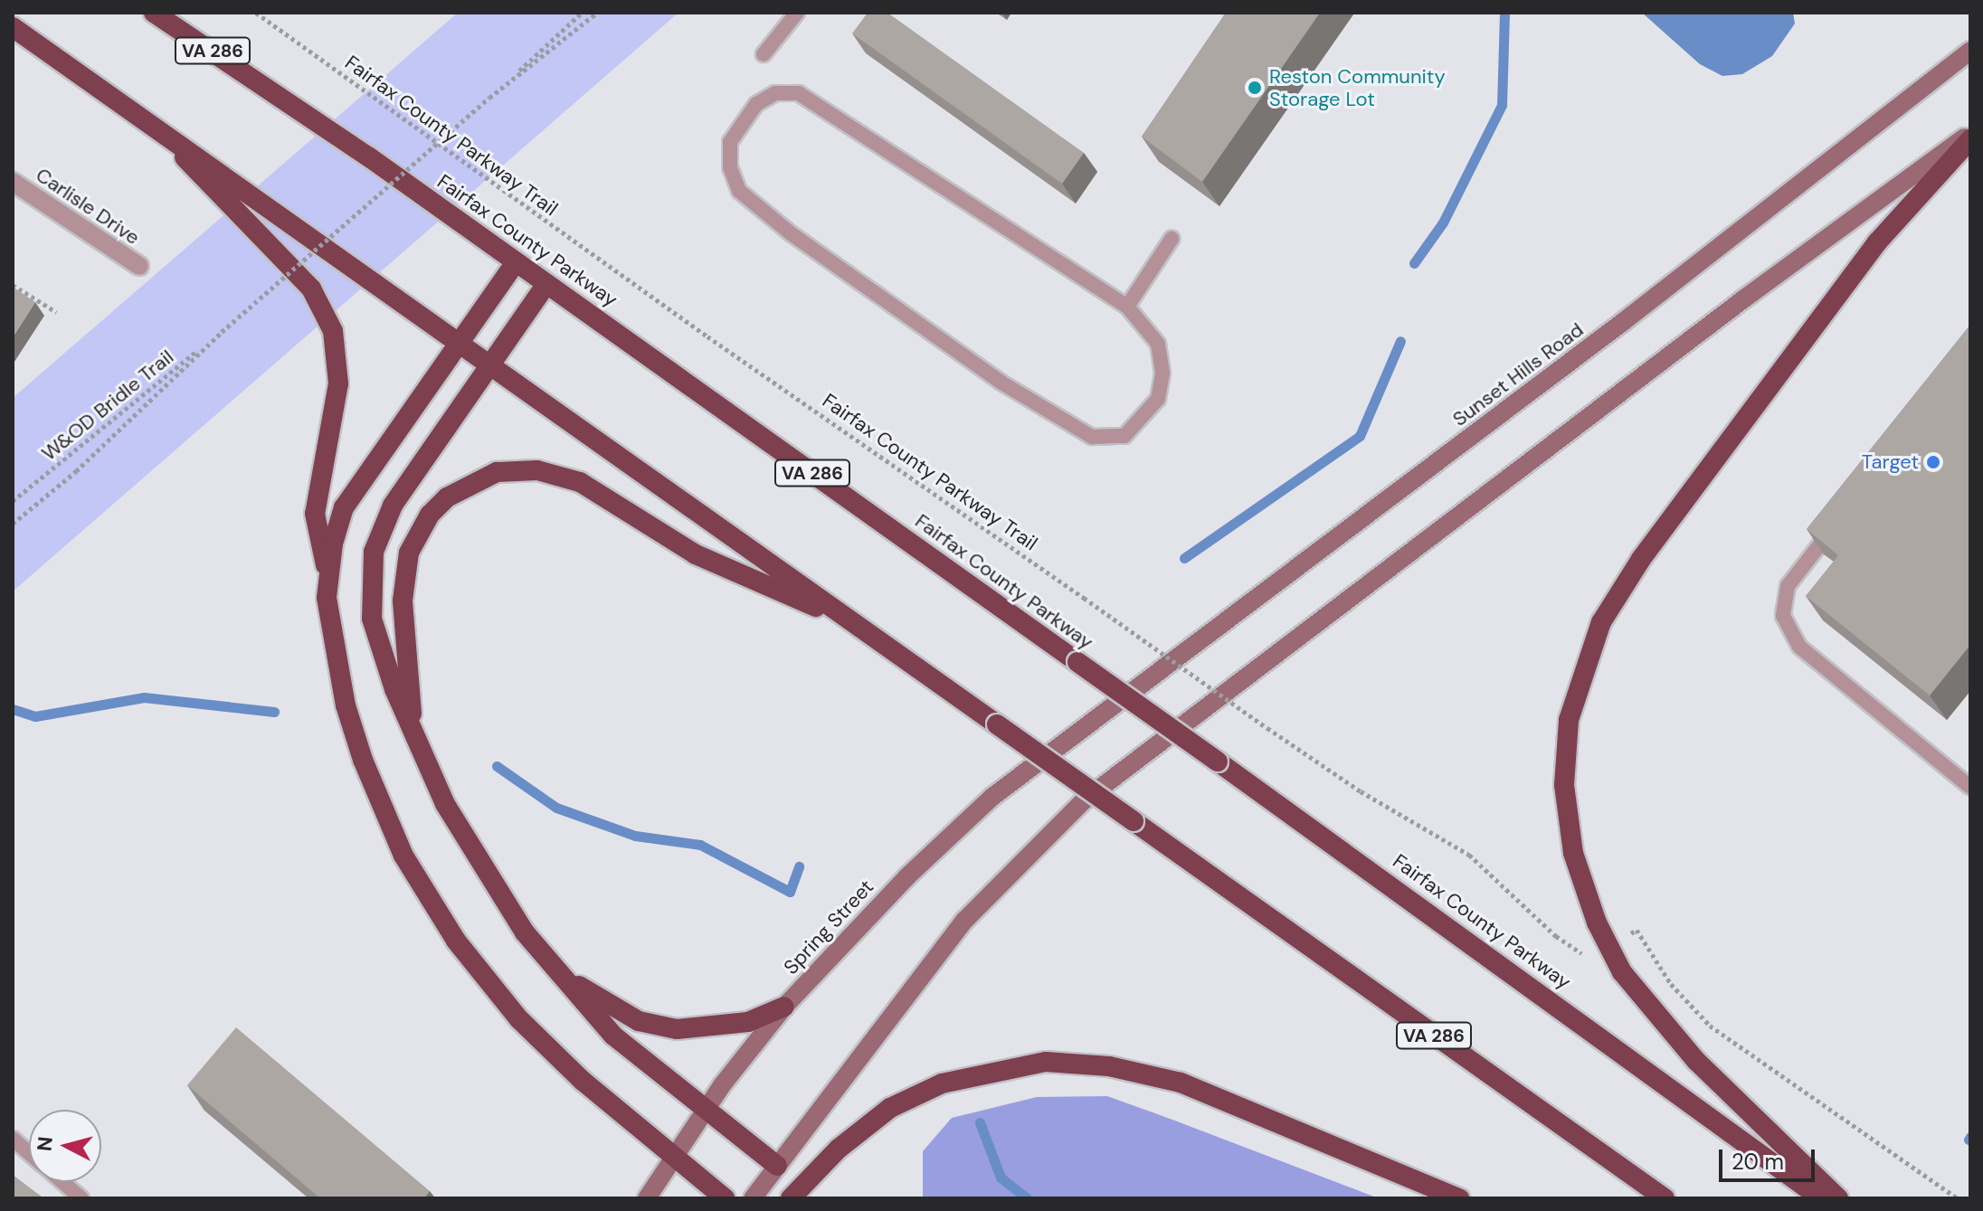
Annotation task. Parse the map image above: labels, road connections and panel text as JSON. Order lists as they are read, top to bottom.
{
  "streets": {
    "highway": ["VA 286", "Fairfax County Parkway"],
    "main road": ["Sunset Hills Road", "Spring Street"],
    "street": ["Carlisle Drive"],
    "path": ["Fairfax County Parkway Trail", "W&OD Bridle Trail"]
  },
  "crossings": [
    ["Sunset Hills Road", "Spring Street"]
  ],
  "places": ["Reston Community Storage Lot", "Target"],
  "scale_bar": "20 m",
  "north": "left"
}
